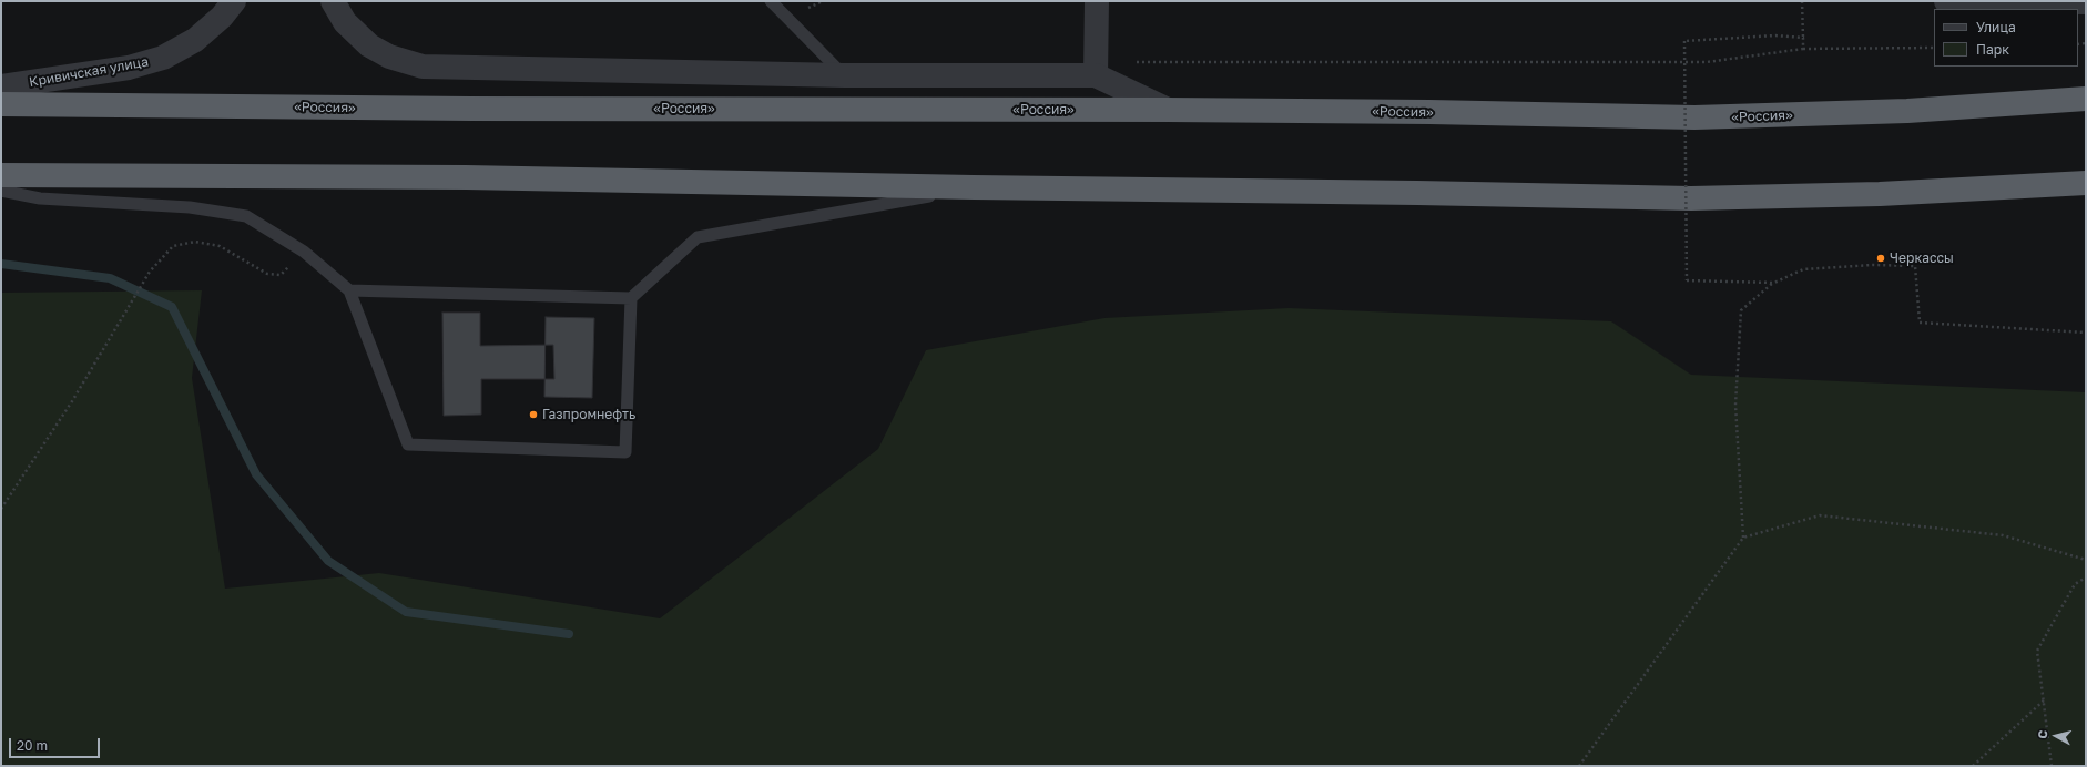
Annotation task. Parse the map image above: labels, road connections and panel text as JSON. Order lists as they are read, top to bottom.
{
  "streets": {
    "highway": ["«Россия»"],
    "street": ["Кривичская улица"]
  },
  "places": ["Черкассы", "Газпромнефть"],
  "legend": ["Улица", "Парк"],
  "scale_bar": "20 m",
  "north": "left"
}
